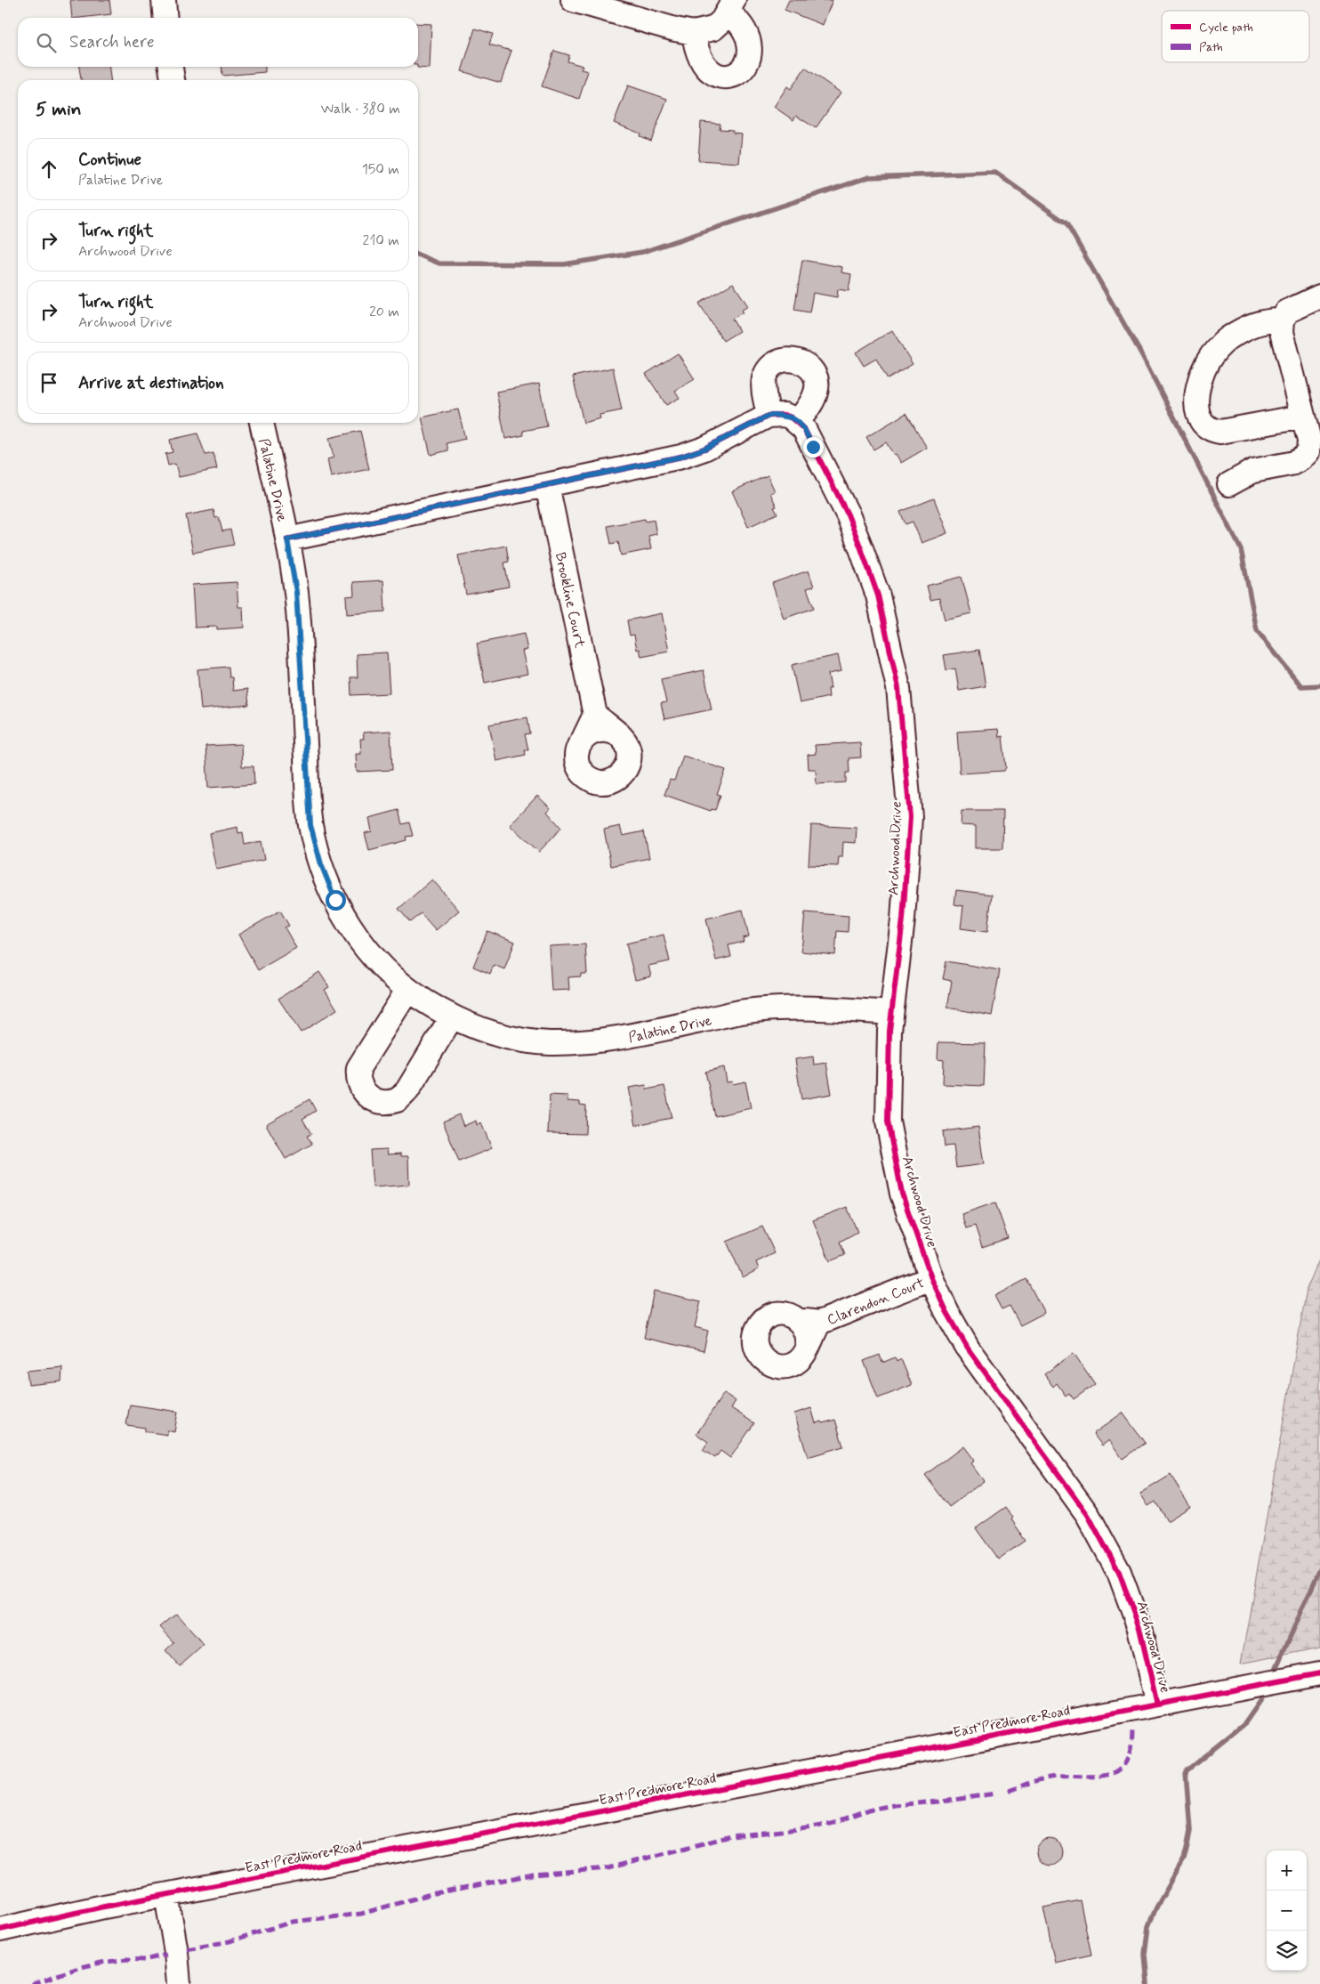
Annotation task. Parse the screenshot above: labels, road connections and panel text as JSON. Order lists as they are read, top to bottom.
{
  "streets": {
    "street": [
      "Palatine Drive",
      "Brookline Court",
      "Archwood Drive",
      "Clarendon Court",
      "East Predmore Road"
    ]
  },
  "crossings": [
    ["Palatine Drive", "Archwood Drive"],
    ["Archwood Drive", "Clarendon Court"],
    ["Archwood Drive", "East Predmore Road"]
  ],
  "legend": ["Cycle path", "Path"],
  "page": {
    "search": "Search here",
    "heading": ["5 min", "Walk · 380 m"],
    "list": [
      ["Continue", "Palatine Drive", "150 m"],
      ["Turn right", "Archwood Drive", "210 m"],
      ["Turn right", "Archwood Drive", "20 m"],
      "Arrive at destination"
    ],
    "map_buttons": ["+", "−"]
  }
}
